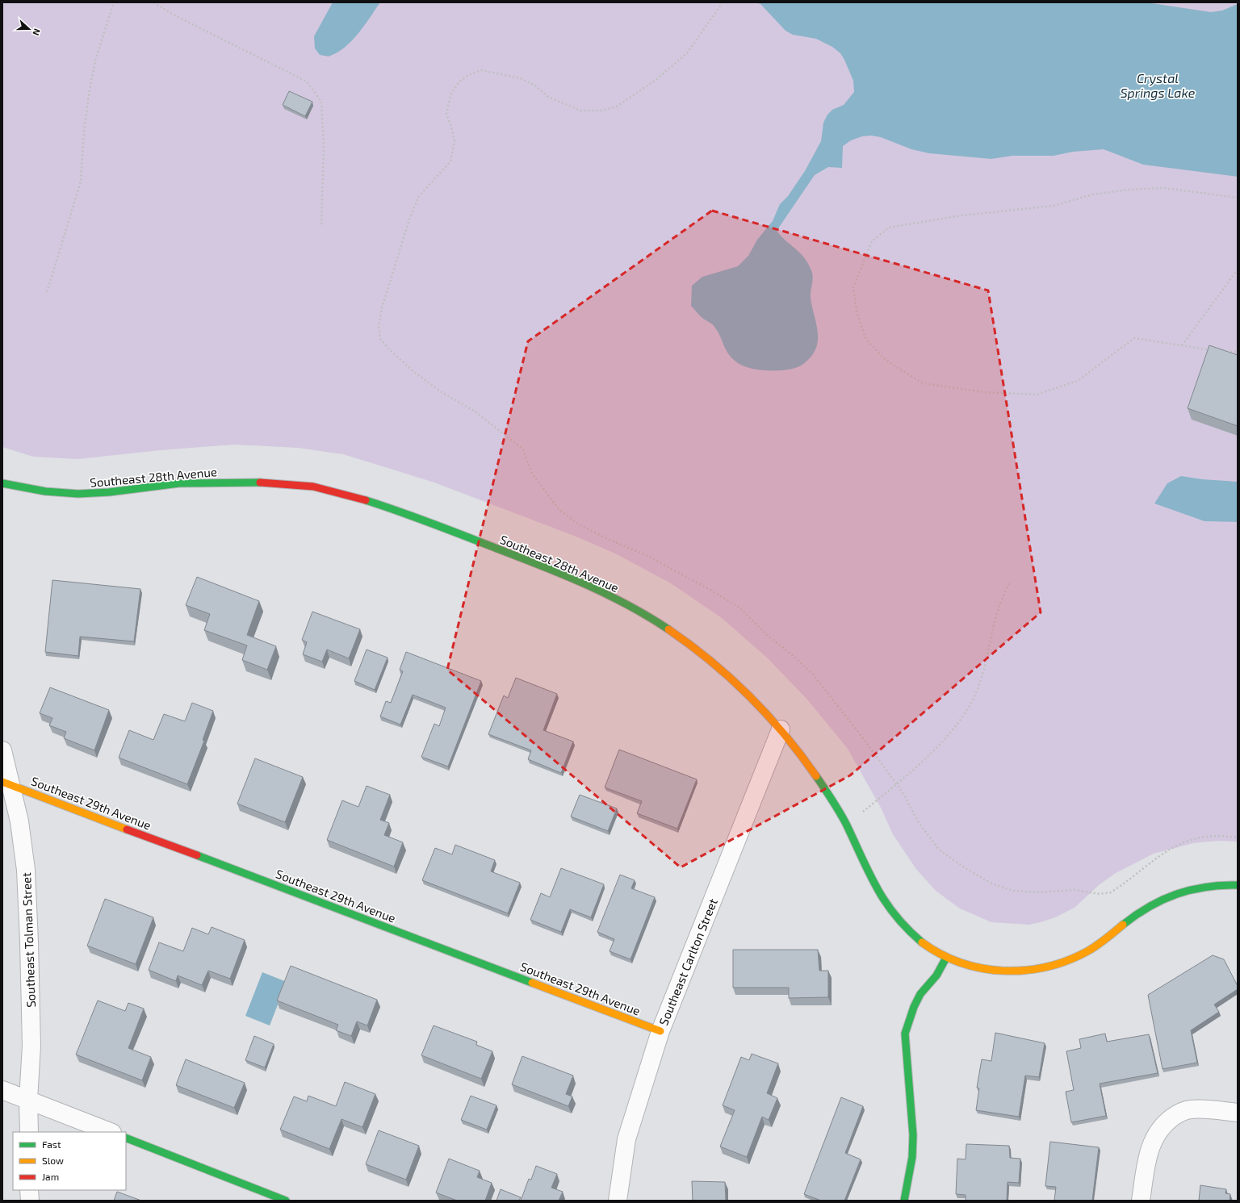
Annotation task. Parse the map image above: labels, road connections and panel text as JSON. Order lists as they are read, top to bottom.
{
  "streets": {
    "main road": ["Southeast 28th Avenue", "Southeast 29th Avenue"],
    "street": ["Southeast Tolman Street", "Southeast Carlton Street"]
  },
  "crossings": [
    ["Southeast 28th Avenue", "Southeast Carlton Street"],
    ["Southeast 29th Avenue", "Southeast Tolman Street"],
    ["Southeast 29th Avenue", "Southeast Carlton Street"]
  ],
  "water": ["Crystal Springs Lake"],
  "legend": ["Fast", "Slow", "Jam"],
  "north": "right"
}
